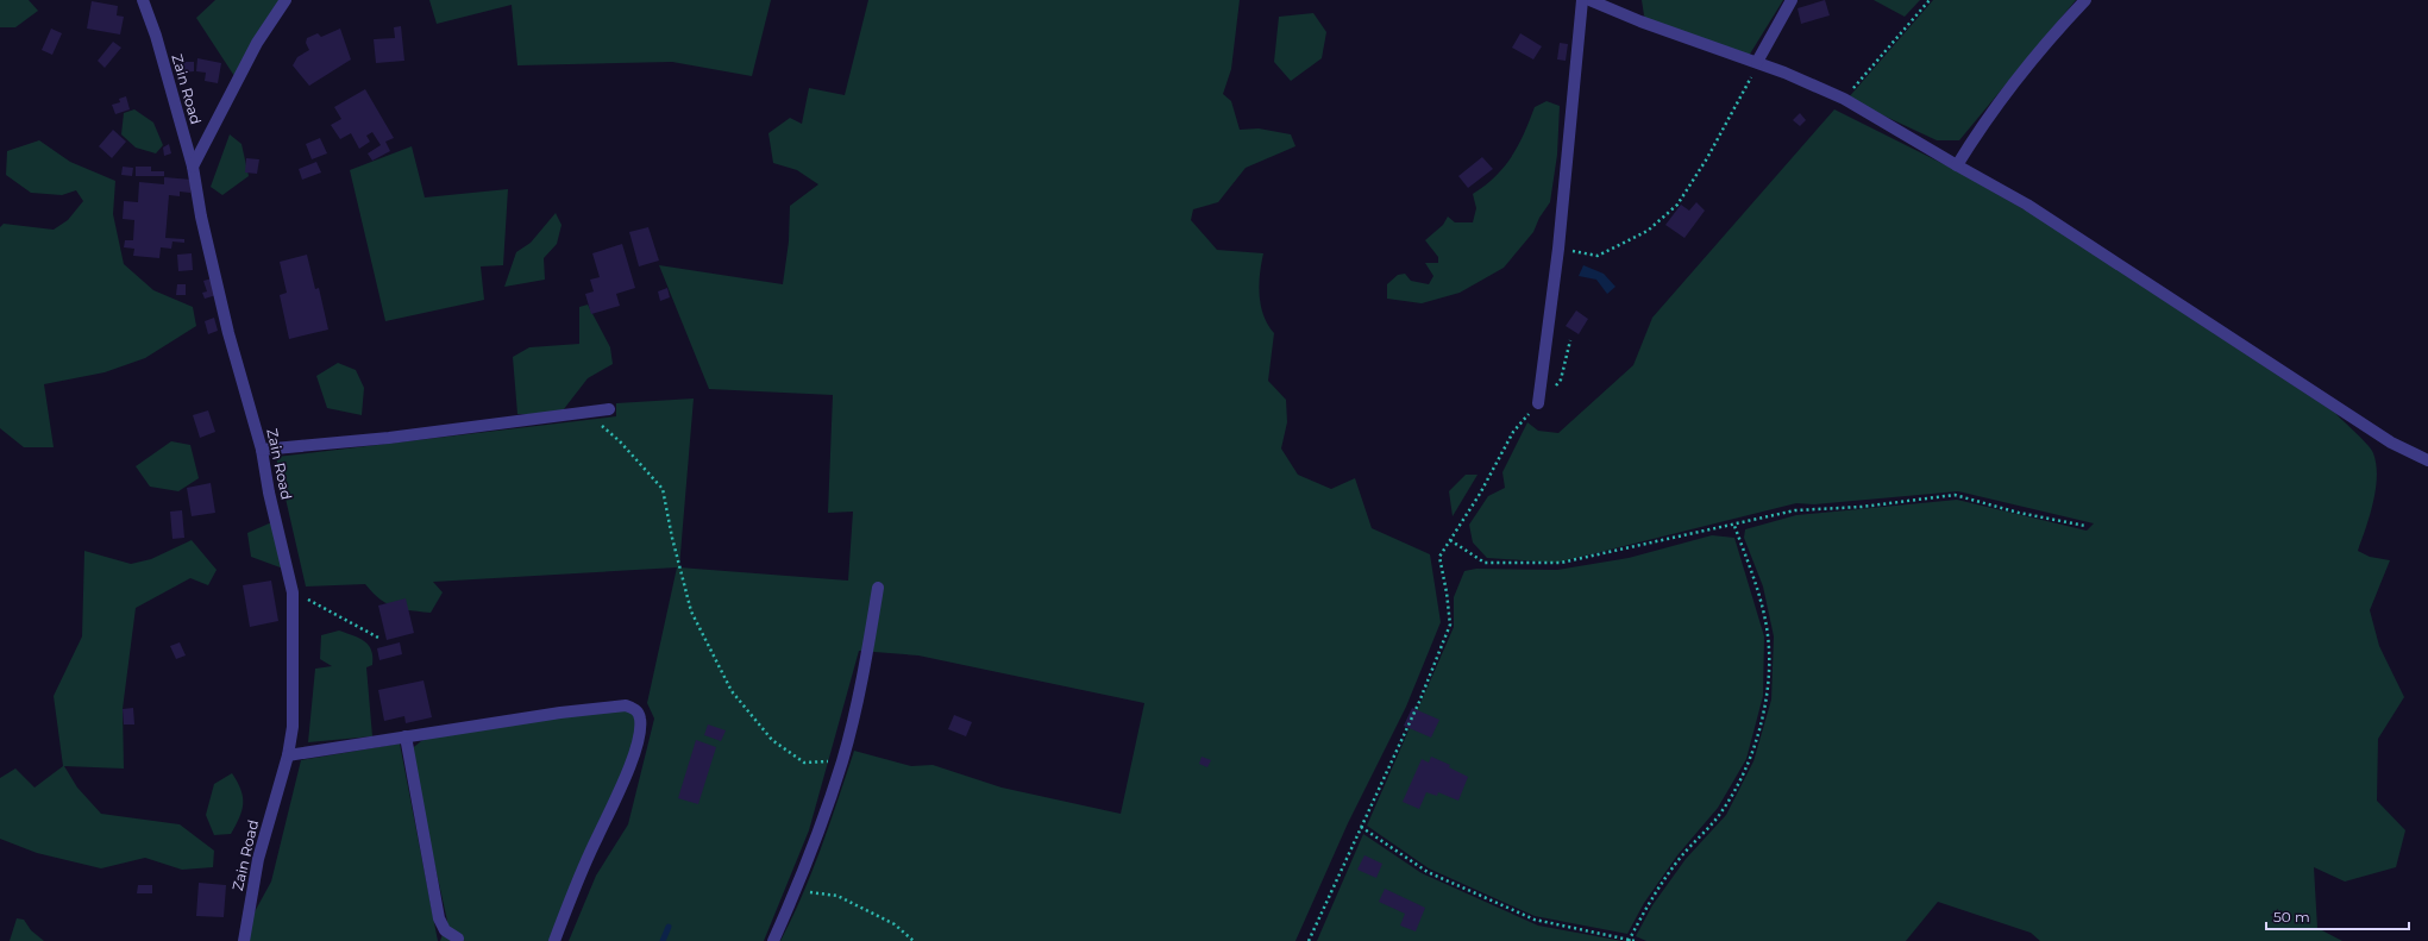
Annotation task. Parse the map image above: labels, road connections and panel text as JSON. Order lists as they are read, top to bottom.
{
  "streets": {
    "street": ["Zain Road"]
  },
  "scale_bar": "50 m"
}
